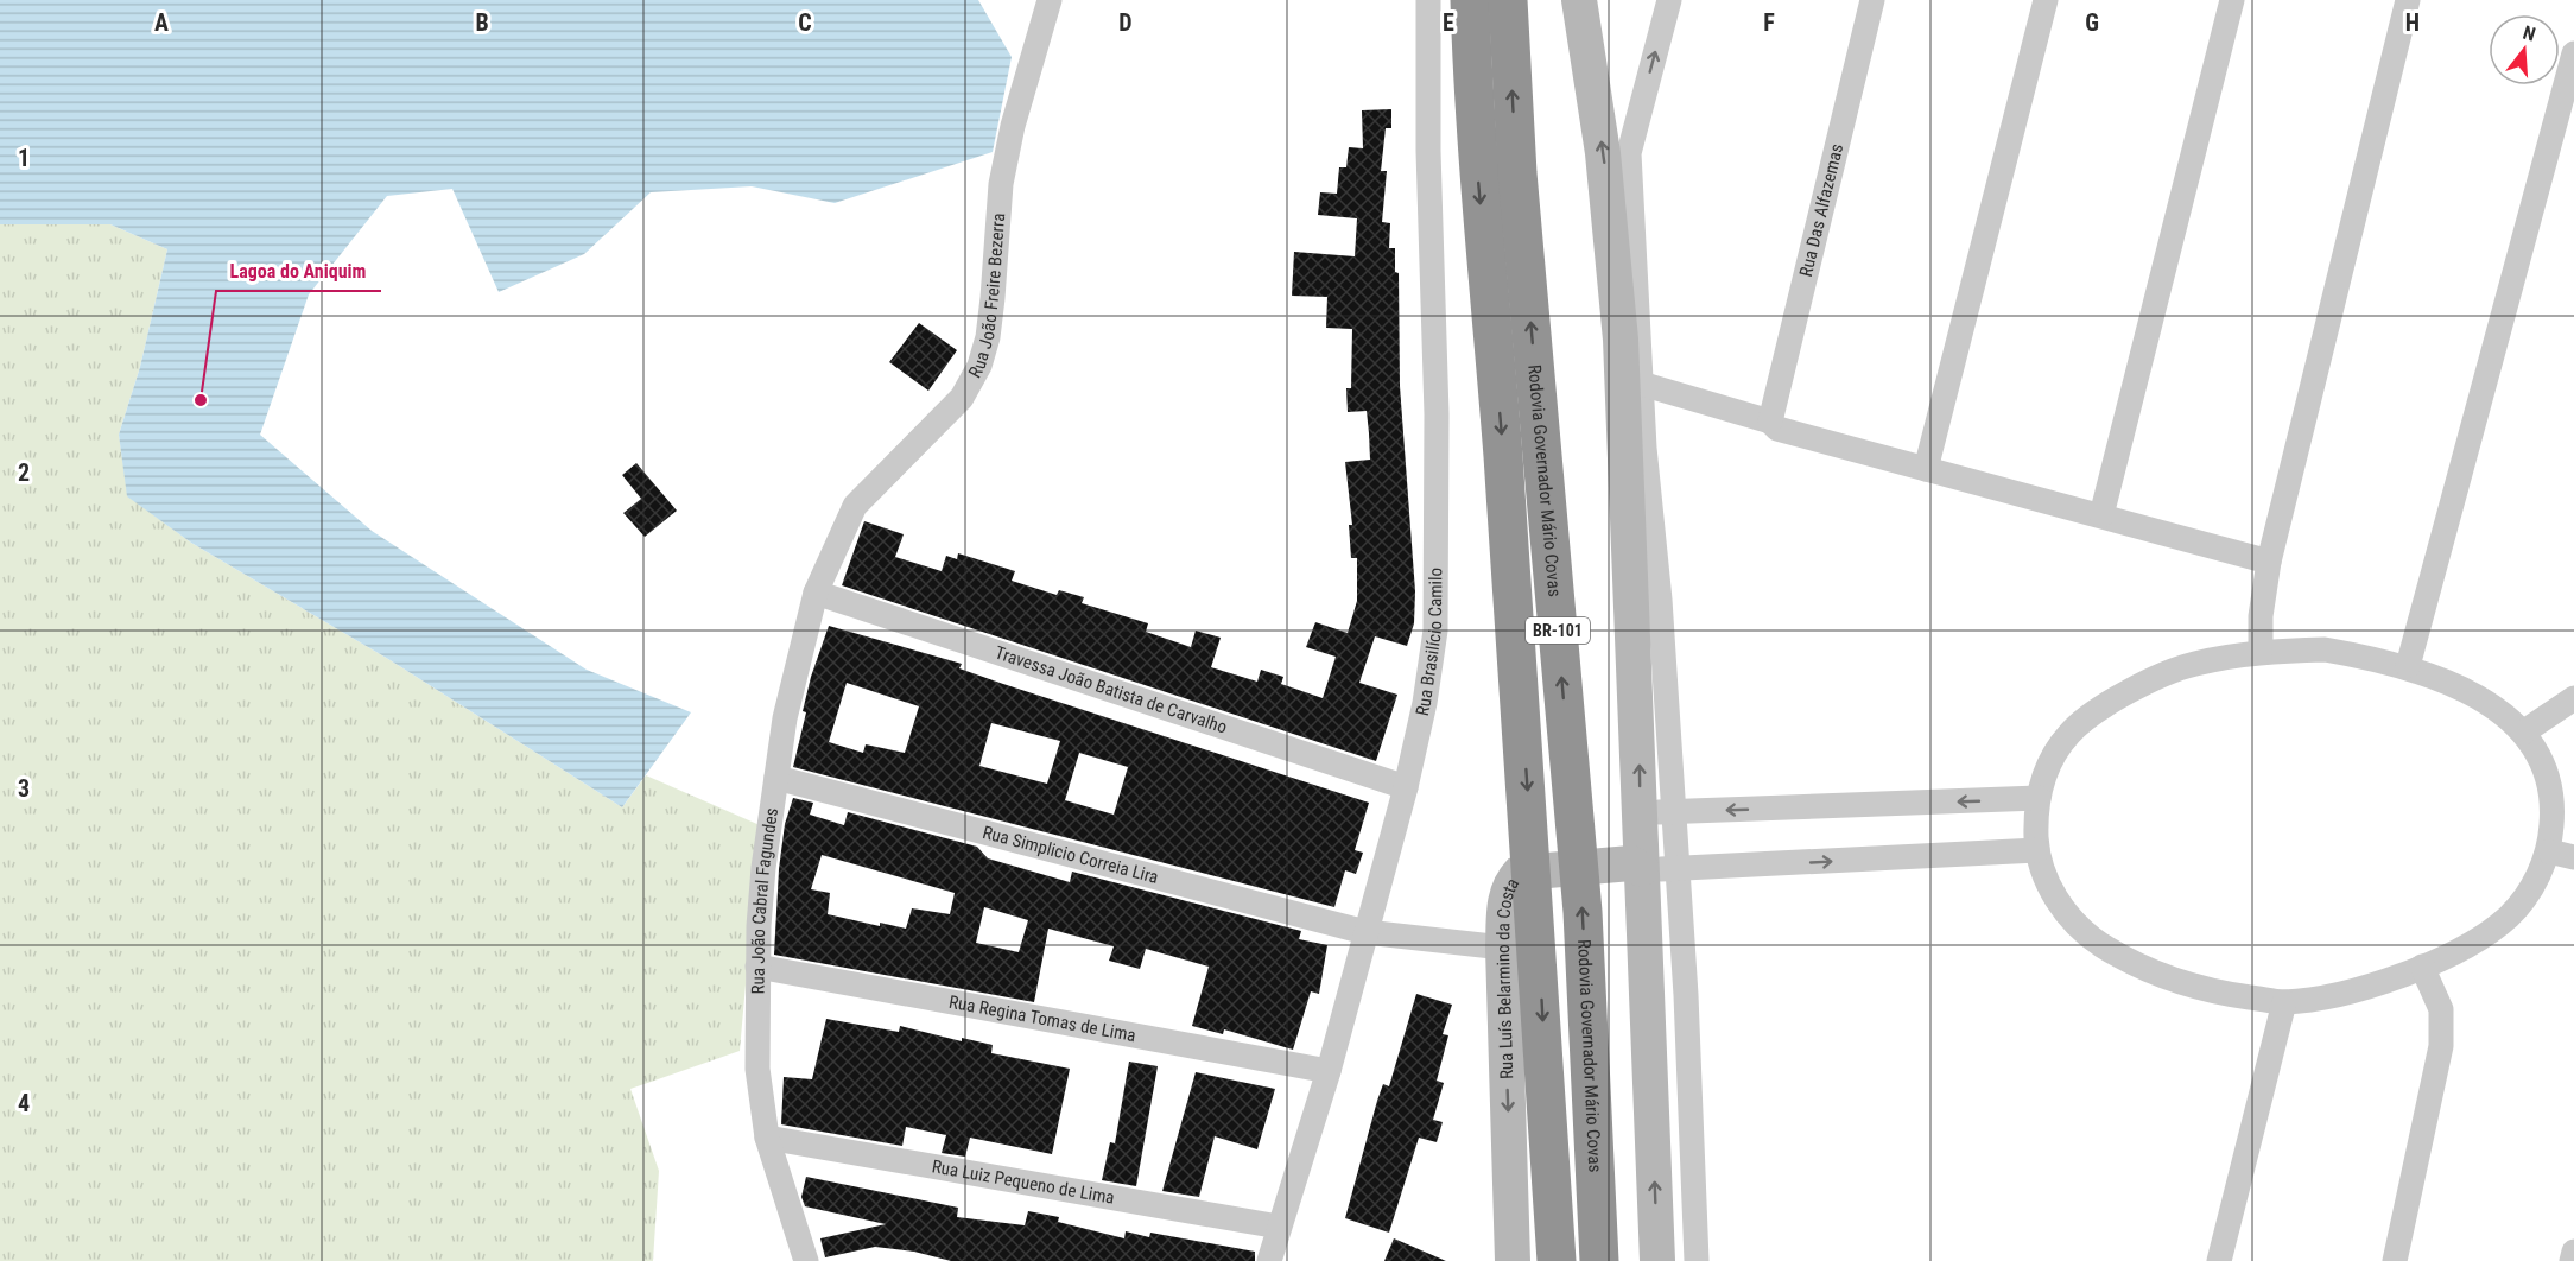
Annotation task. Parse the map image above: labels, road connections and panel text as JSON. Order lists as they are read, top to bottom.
{
  "streets": {
    "highway": ["Rodovia Governador Mário Covas", "BR-101"],
    "main road": ["Rua Luís Belarmino da Costa"],
    "street": [
      "Rua Das Alfazemas",
      "Rua João Freire Bezerra",
      "Rua Brasilício Camilo",
      "Travessa João Batista de Carvalho",
      "Rua Simplicio Correia Lira",
      "Rua João Cabral Fagundes",
      "Rua Regina Tomas de Lima",
      "Rua Luiz Pequeno de Lima"
    ]
  },
  "crossings": [
    ["Rua João Freire Bezerra", "Rua João Cabral Fagundes"],
    ["Rua Brasilício Camilo", "Travessa João Batista de Carvalho"],
    ["Rua Brasilício Camilo", "Rua Simplicio Correia Lira"],
    ["Rua Brasilício Camilo", "Rua Regina Tomas de Lima"],
    ["Rua Brasilício Camilo", "Rua Luiz Pequeno de Lima"],
    ["Travessa João Batista de Carvalho", "Rua João Cabral Fagundes"],
    ["Rua Simplicio Correia Lira", "Rua João Cabral Fagundes"],
    ["Rua Simplicio Correia Lira", "Rua Luís Belarmino da Costa"],
    ["Rua João Cabral Fagundes", "Rua Regina Tomas de Lima"],
    ["Rua João Cabral Fagundes", "Rua Luiz Pequeno de Lima"]
  ],
  "places": ["Lagoa do Aniquim"],
  "north": "top",
  "grid": {
    "columns": [
      "A",
      "B",
      "C",
      "D",
      "E",
      "F",
      "G",
      "H"
    ],
    "rows": [
      "1",
      "2",
      "3",
      "4"
    ]
  }
}
